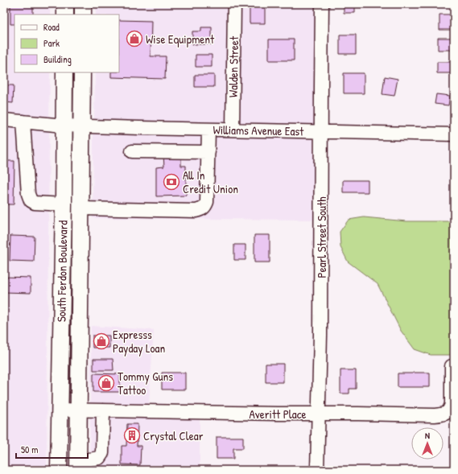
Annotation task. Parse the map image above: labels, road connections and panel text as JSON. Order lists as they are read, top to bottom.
{
  "streets": {
    "main road": ["South Ferdon Boulevard"],
    "street": [
      "Walden Street",
      "Williams Avenue East",
      "Pearl Street South",
      "Averitt Place"
    ]
  },
  "crossings": [
    ["Walden Street", "Williams Avenue East"],
    ["Williams Avenue East", "Pearl Street South"],
    ["Williams Avenue East", "South Ferdon Boulevard"],
    ["Pearl Street South", "Averitt Place"],
    ["South Ferdon Boulevard", "Averitt Place"]
  ],
  "places": {
    "shop": ["Wise Equipment", "Expresss Payday Loan", "Tommy Guns Tattoo"],
    "bank": ["All In Credit Union"],
    "building": ["Crystal Clear"]
  },
  "legend": ["Road", "Park", "Building"],
  "scale_bar": "50 m",
  "north": "top"
}
